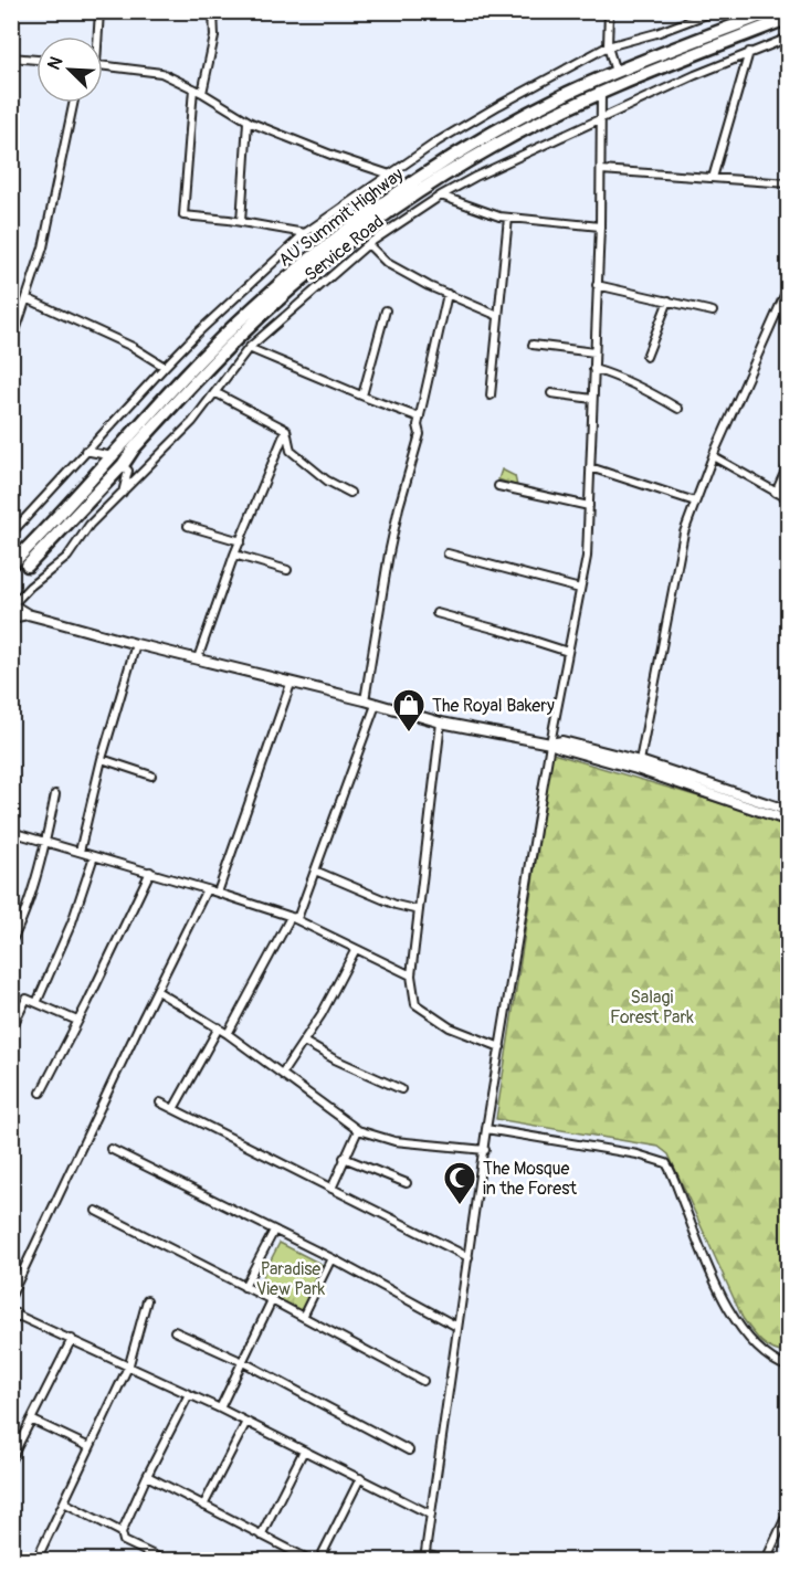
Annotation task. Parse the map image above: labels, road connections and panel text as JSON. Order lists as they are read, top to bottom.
{
  "streets": {
    "main road": ["AU Summit Highway"],
    "street": ["Service Road"]
  },
  "parks": ["Salagi Forest Park", "Paradise View Park"],
  "places": {
    "shop": ["The Royal Bakery"],
    "mosque": ["The Mosque in the Forest"]
  },
  "north": "top left"
}
